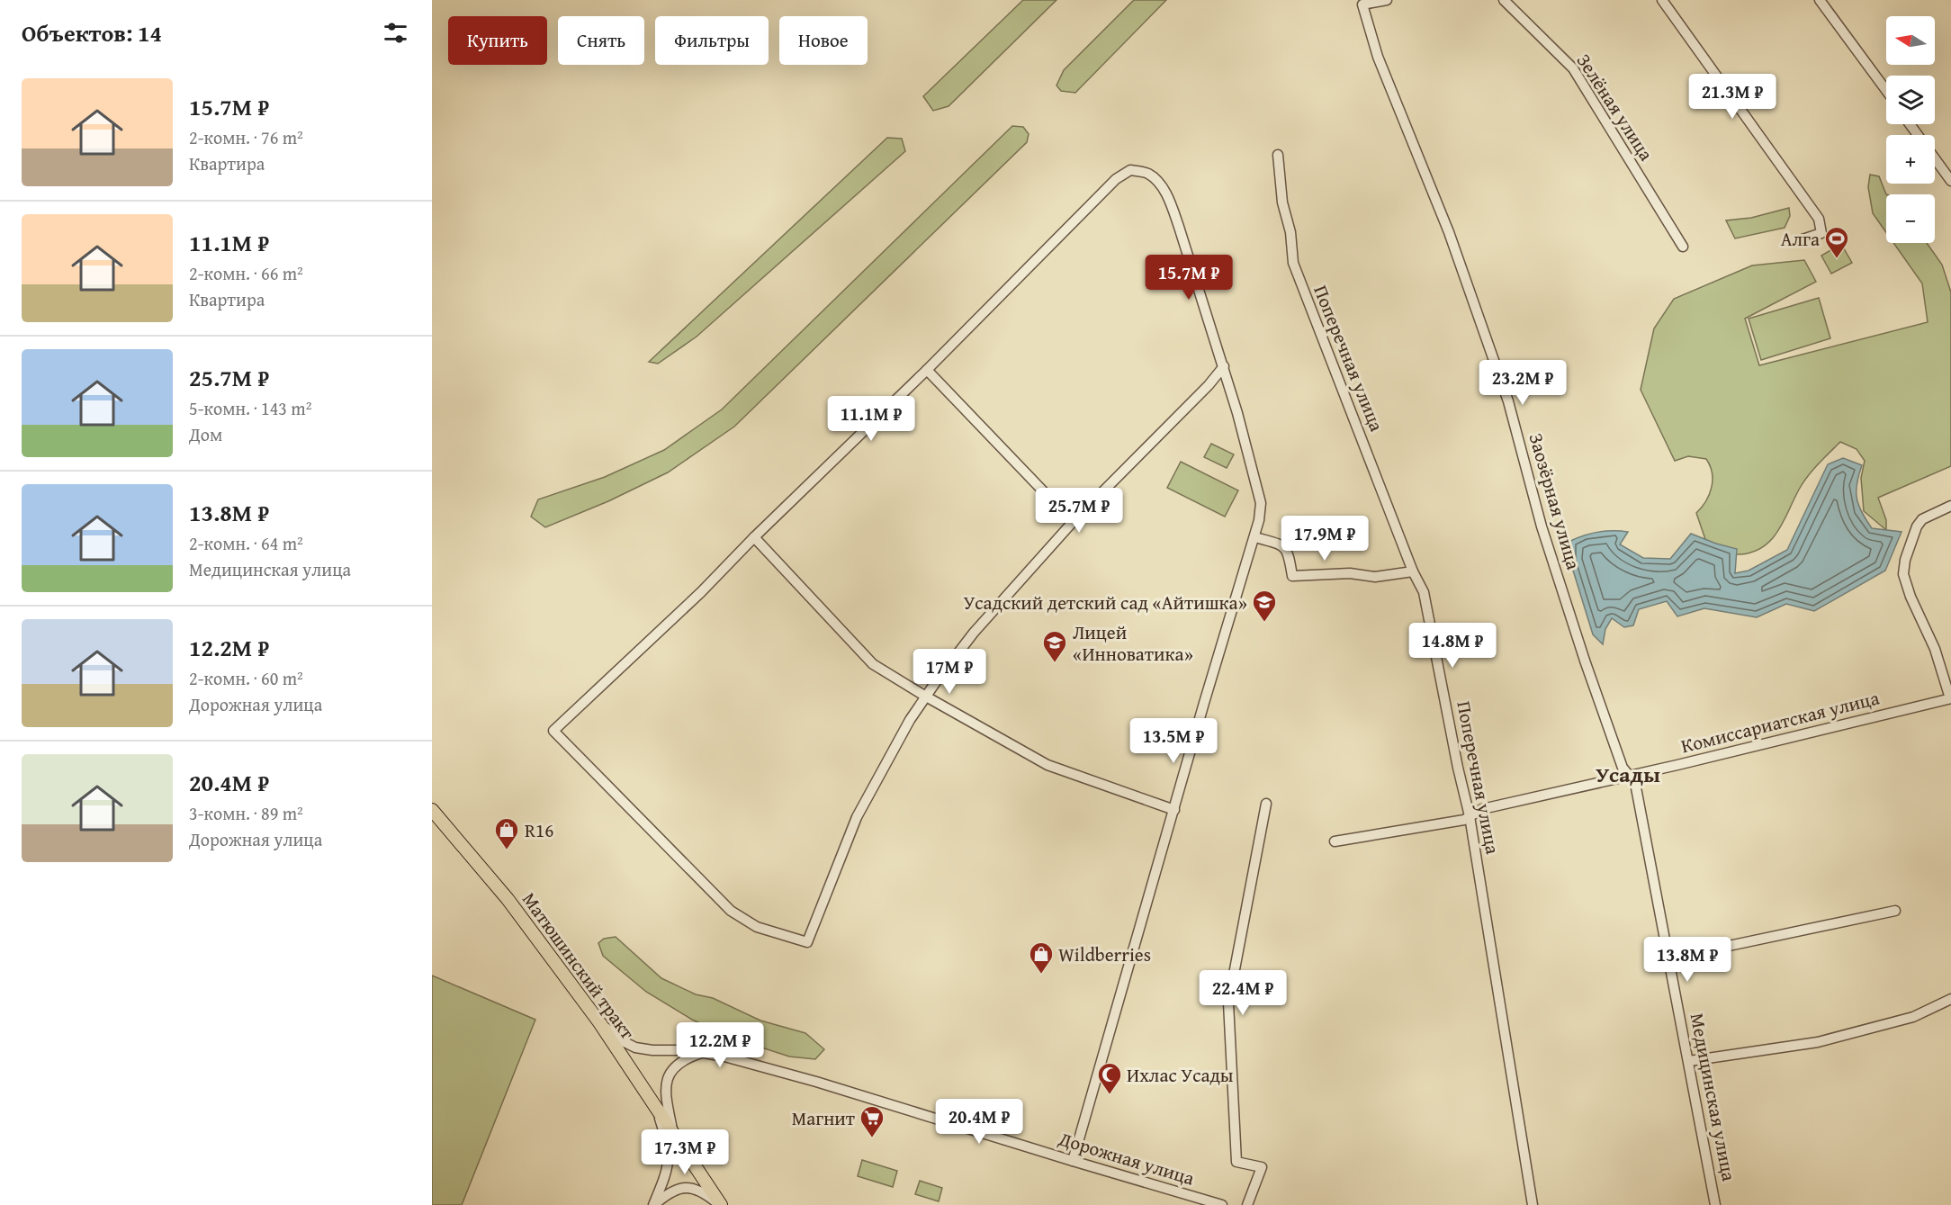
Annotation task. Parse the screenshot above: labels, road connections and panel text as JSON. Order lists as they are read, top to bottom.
{
  "streets": {
    "main road": ["Матюшинский тракт"],
    "street": [
      "Зелёная улица",
      "Поперечная улица",
      "Заозёрная улица",
      "Комиссариатская улица",
      "Медицинская улица",
      "Дорожная улица"
    ]
  },
  "crossings": [
    ["Поперечная улица", "Комиссариатская улица"],
    ["Заозёрная улица", "Комиссариатская улица"],
    ["Заозёрная улица", "Медицинская улица"],
    ["Комиссариатская улица", "Медицинская улица"],
    ["Матюшинский тракт", "Дорожная улица"]
  ],
  "districts": ["Усады"],
  "places": {
    "sports": ["Алга"],
    "school or university": ["Усадский детский сад «Айтишка»", "Лицей «Инноватика»"],
    "shop": ["R16", "Wildberries"],
    "mosque": ["Ихлас Усады"],
    "supermarket": ["Магнит"]
  },
  "north": "left",
  "page": {
    "heading": "Объектов: 14",
    "map_buttons": ["+", "−"],
    "chip": [
      "Купить",
      "Снять",
      "Фильтры",
      "Новое"
    ],
    "list": [
      {
        "name": "15.7M ₽",
        "note": "2-комн. · 76 m² · Квартира"
      },
      {
        "name": "11.1M ₽",
        "note": "2-комн. · 66 m² · Квартира"
      },
      {
        "name": "25.7M ₽",
        "note": "5-комн. · 143 m² · Дом"
      },
      {
        "name": "13.8M ₽",
        "note": "2-комн. · 64 m² · Медицинская улица"
      },
      {
        "name": "12.2M ₽",
        "note": "2-комн. · 60 m² · Дорожная улица"
      },
      {
        "name": "20.4M ₽",
        "note": "3-комн. · 89 m² · Дорожная улица"
      }
    ],
    "price": [
      "21.3M ₽",
      "15.7M ₽",
      "23.2M ₽",
      "11.1M ₽",
      "25.7M ₽",
      "17.9M ₽",
      "14.8M ₽",
      "17M ₽",
      "13.5M ₽",
      "13.8M ₽",
      "22.4M ₽",
      "12.2M ₽",
      "20.4M ₽",
      "17.3M ₽"
    ]
  }
}
